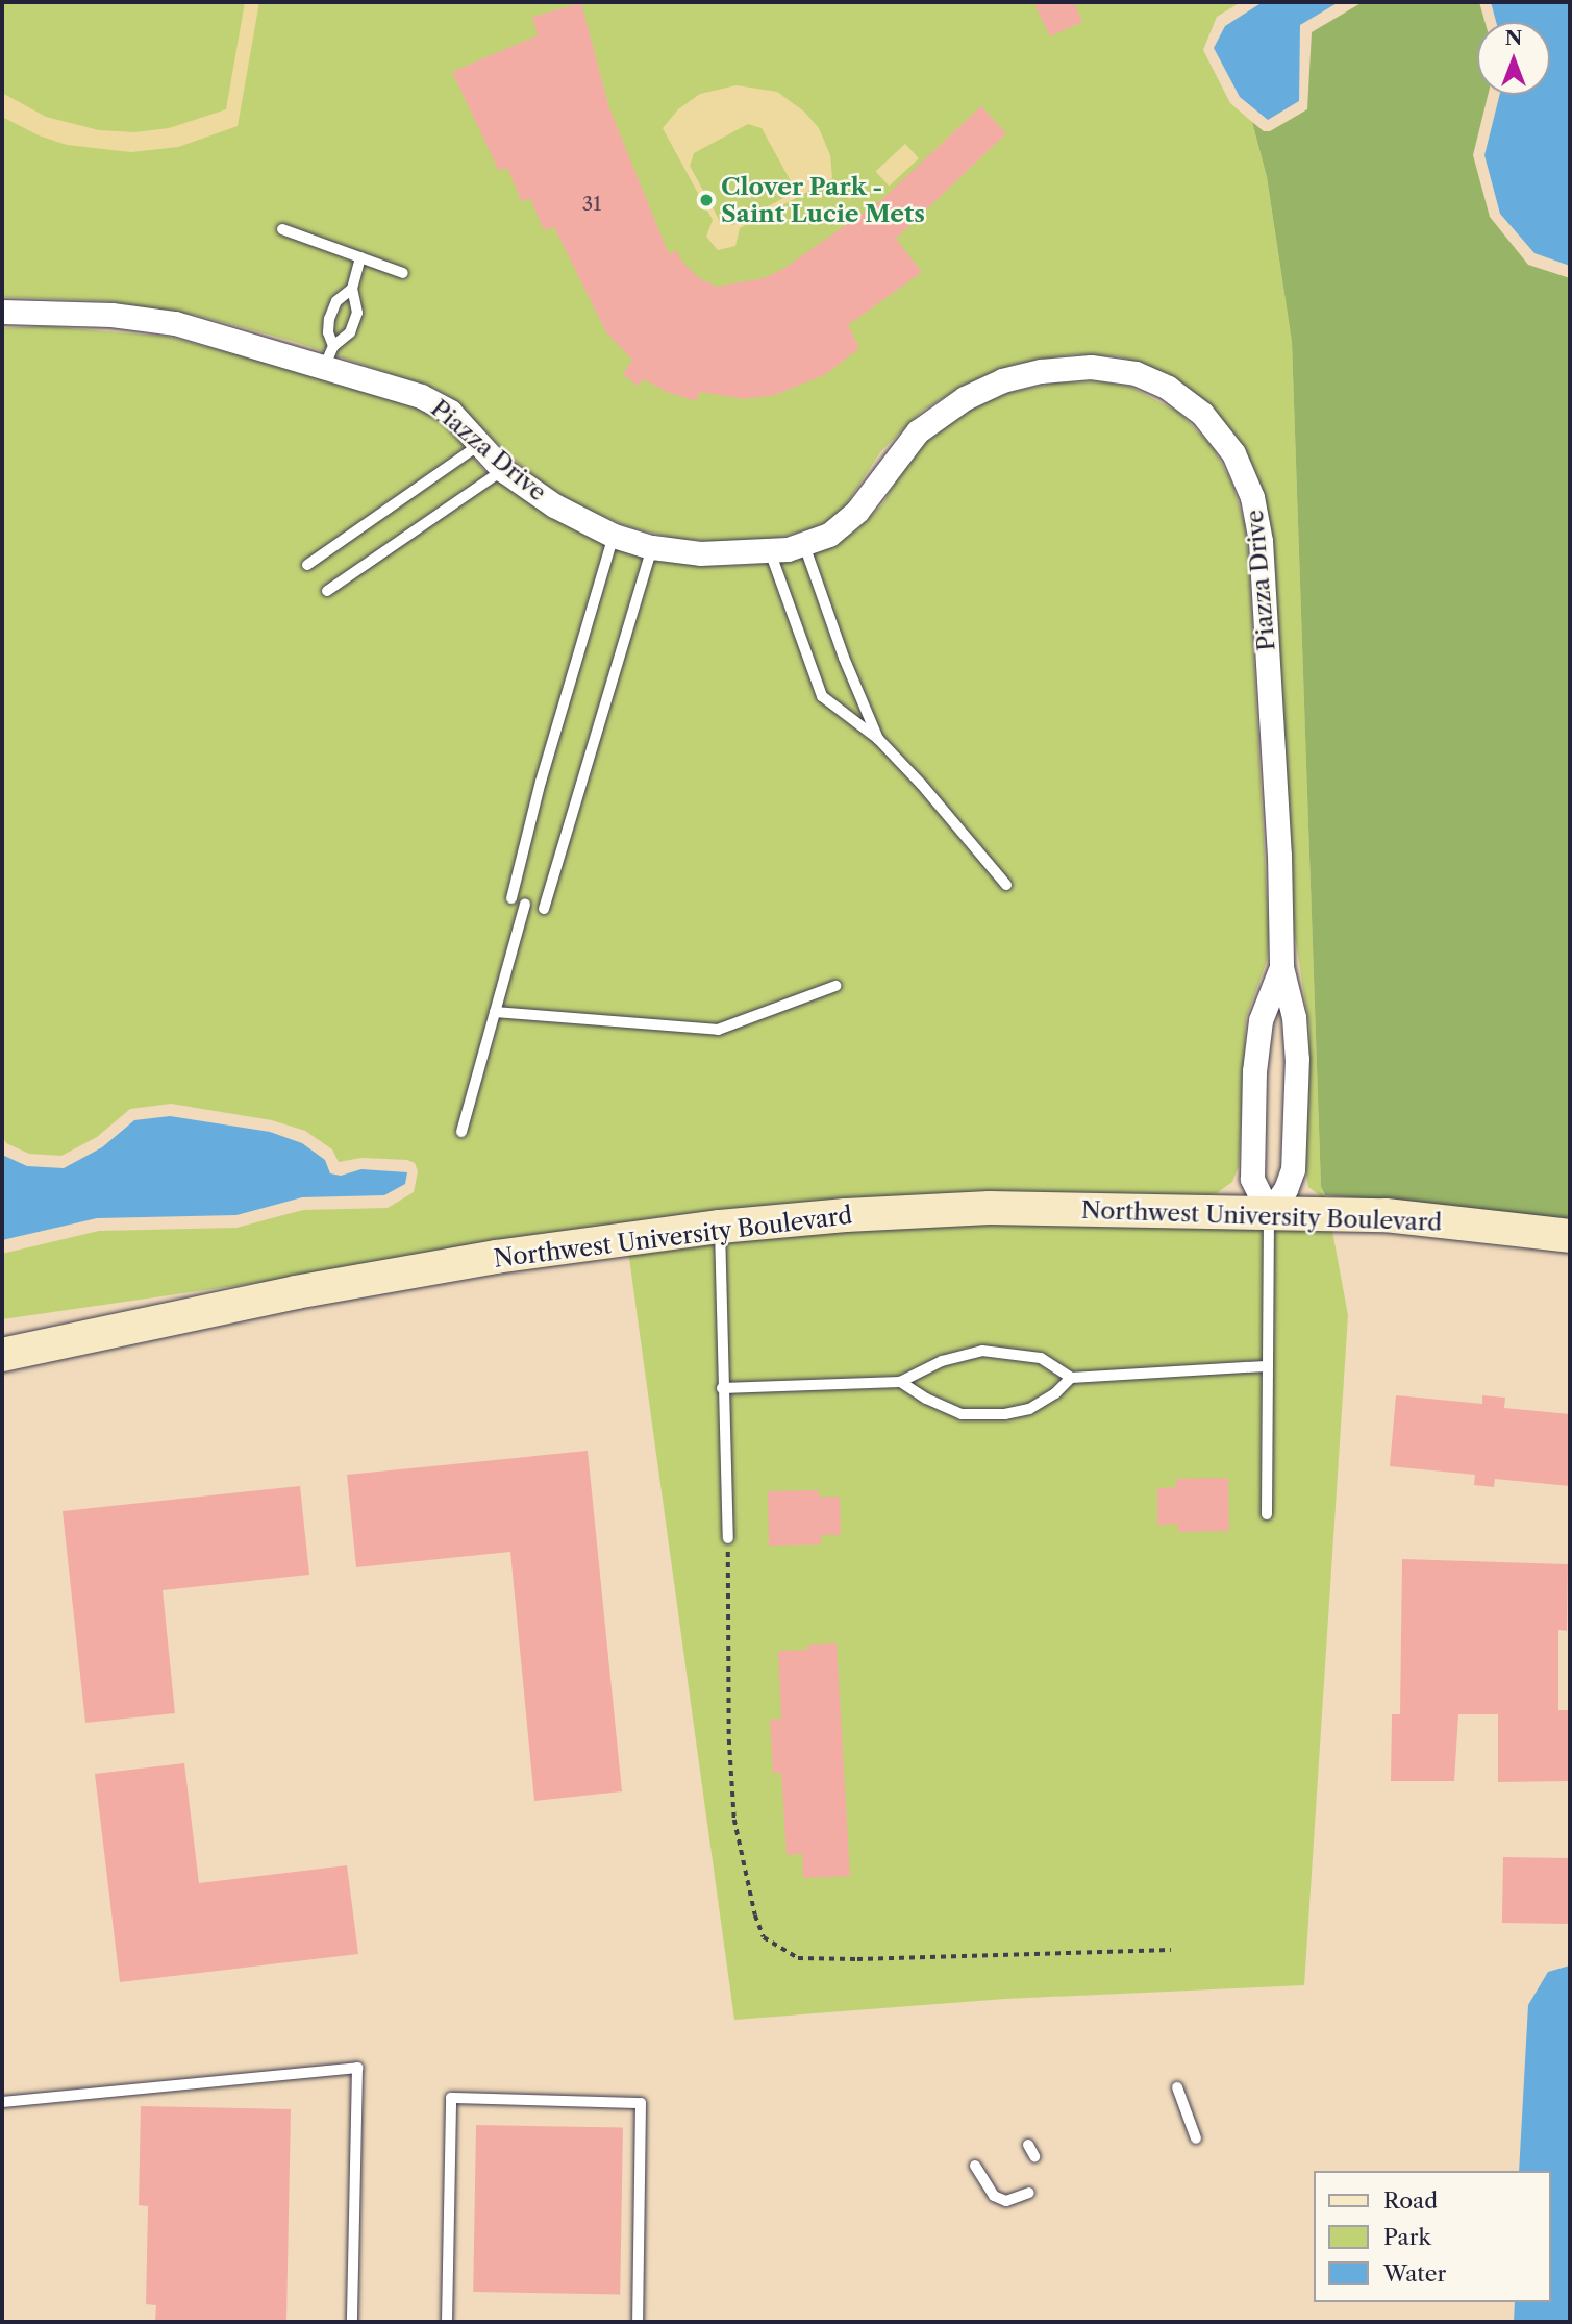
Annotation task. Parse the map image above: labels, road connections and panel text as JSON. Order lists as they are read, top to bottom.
{
  "streets": {
    "street": ["Piazza Drive", "Northwest University Boulevard"]
  },
  "crossings": [
    ["Piazza Drive", "Northwest University Boulevard"]
  ],
  "places": ["Clover Park - Saint Lucie Mets"],
  "house_numbers": ["31"],
  "legend": ["Road", "Park", "Water"],
  "north": "top"
}
